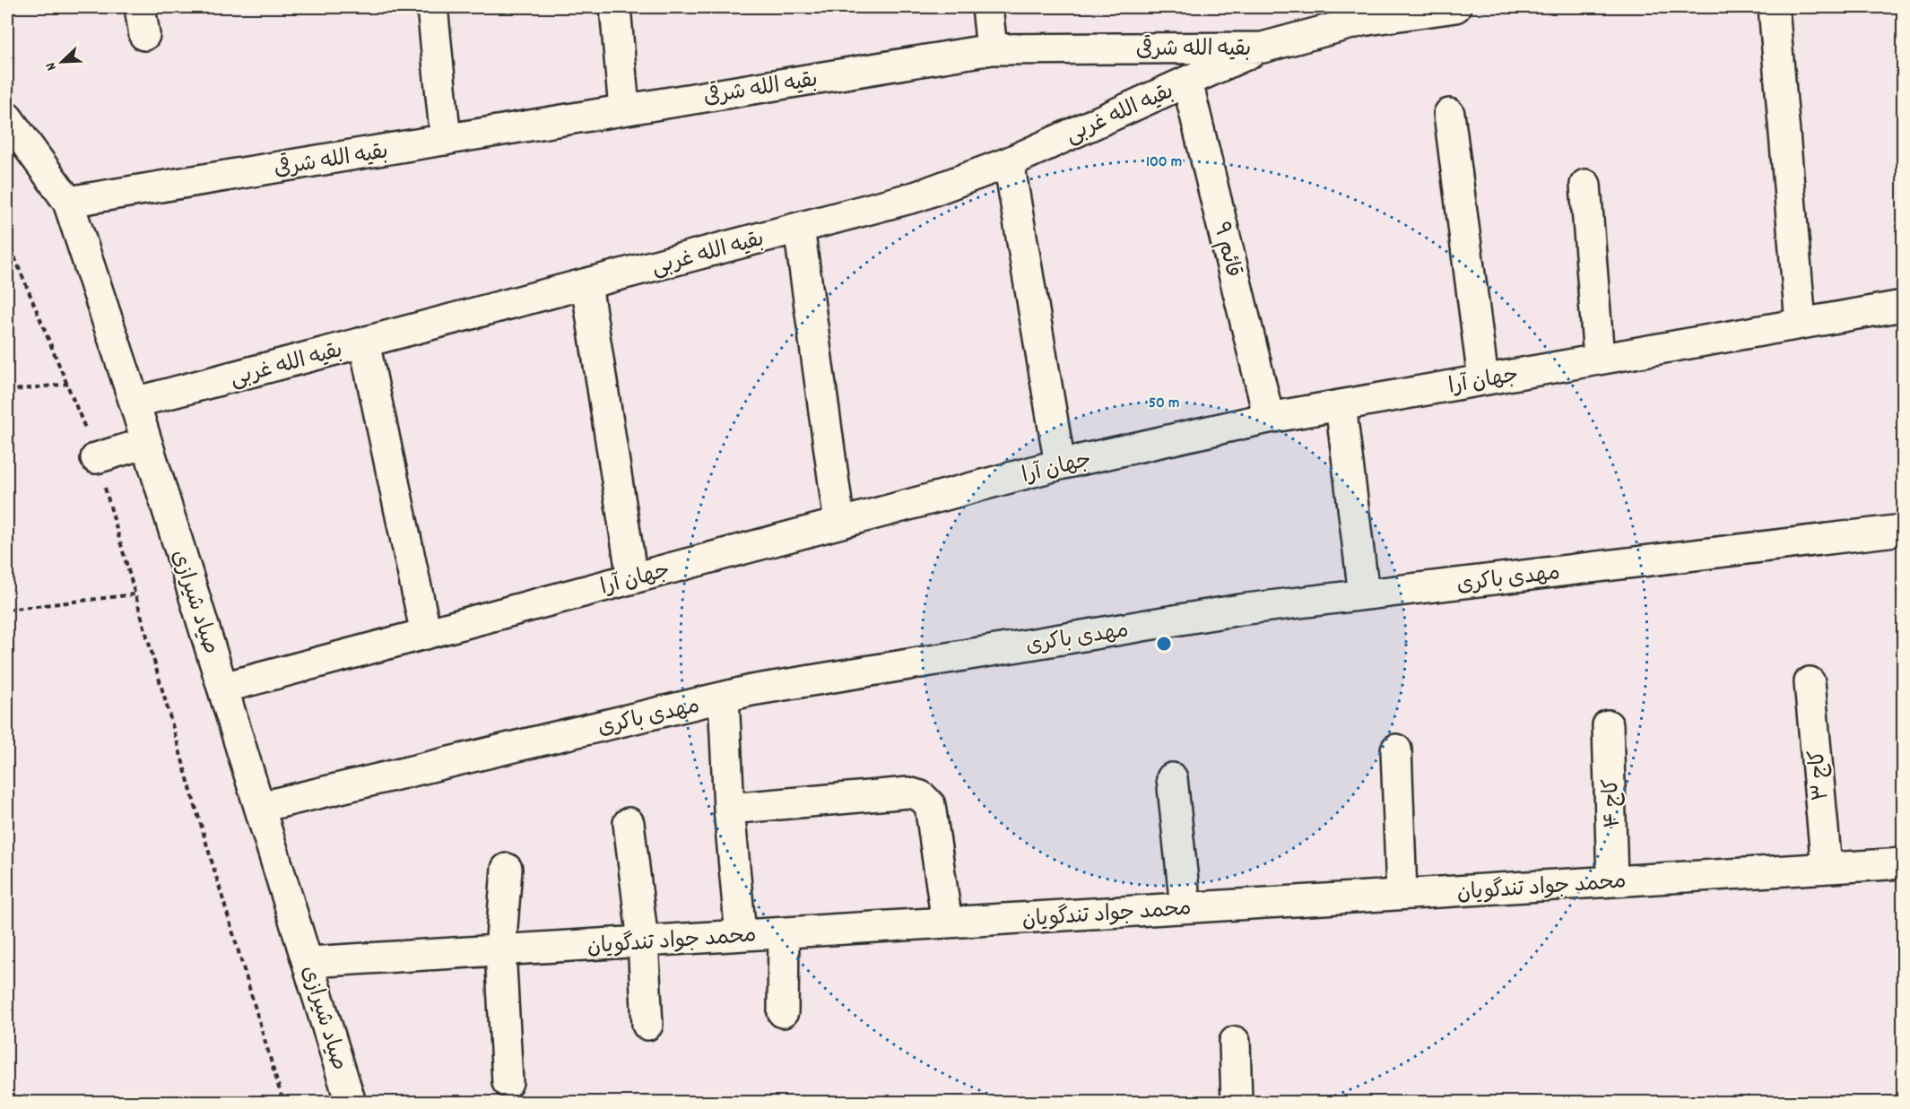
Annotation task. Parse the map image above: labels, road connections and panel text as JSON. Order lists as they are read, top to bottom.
{
  "streets": {
    "street": [
      "بقیه الله شرقی",
      "بقیه الله غربی",
      "قائم ۹",
      "جهان آرا",
      "مهدی باکری",
      "صیاد شیرازی",
      "کاج ۳",
      "کاج ۴",
      "محمد جواد تندگویان"
    ]
  },
  "crossings": [
    ["بقیه الله شرقی", "بقیه الله غربی"],
    ["بقیه الله شرقی", "صیاد شیرازی"],
    ["بقیه الله غربی", "قائم ۹"],
    ["بقیه الله غربی", "صیاد شیرازی"],
    ["قائم ۹", "جهان آرا"],
    ["جهان آرا", "صیاد شیرازی"],
    ["مهدی باکری", "صیاد شیرازی"],
    ["صیاد شیرازی", "محمد جواد تندگویان"],
    ["کاج ۳", "محمد جواد تندگویان"],
    ["کاج ۴", "محمد جواد تندگویان"]
  ],
  "north": "bottom left",
  "rings": ["100 m", "50 m"]
}
